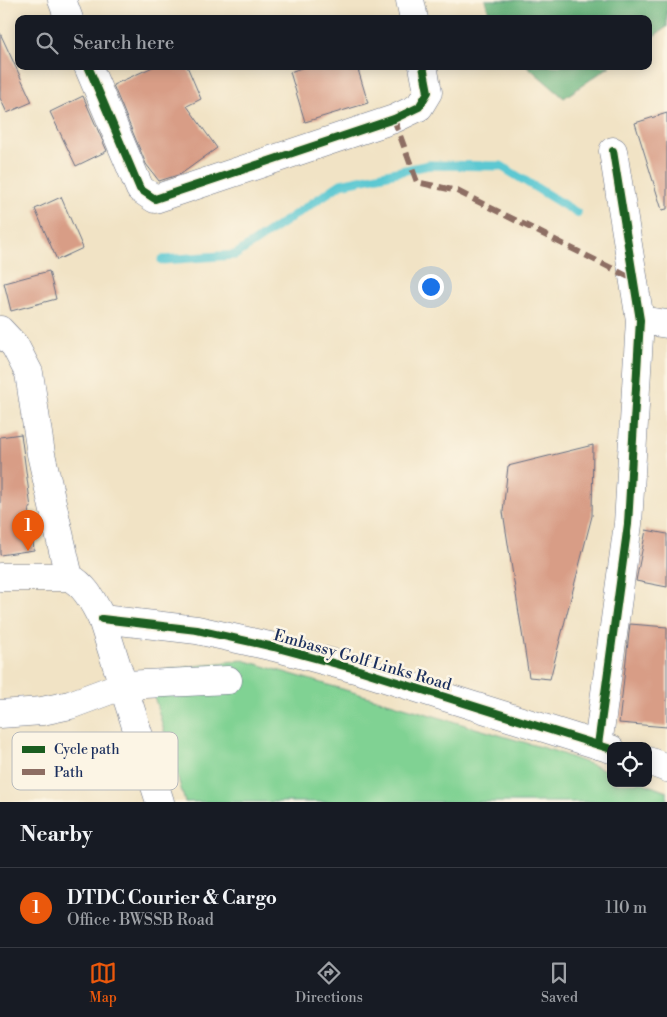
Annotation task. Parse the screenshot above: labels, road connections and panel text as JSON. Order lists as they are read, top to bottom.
{
  "streets": {
    "street": ["Embassy Golf Links Road"]
  },
  "legend": ["Cycle path", "Path"],
  "page": {
    "search": "Search here",
    "pins": "1",
    "heading": "Nearby",
    "list": [
      {
        "mark": "1",
        "name": "DTDC Courier & Cargo",
        "note": "Office · BWSSB Road",
        "value": "110 m"
      }
    ],
    "nav": ["Map", "Directions", "Saved"]
  }
}
